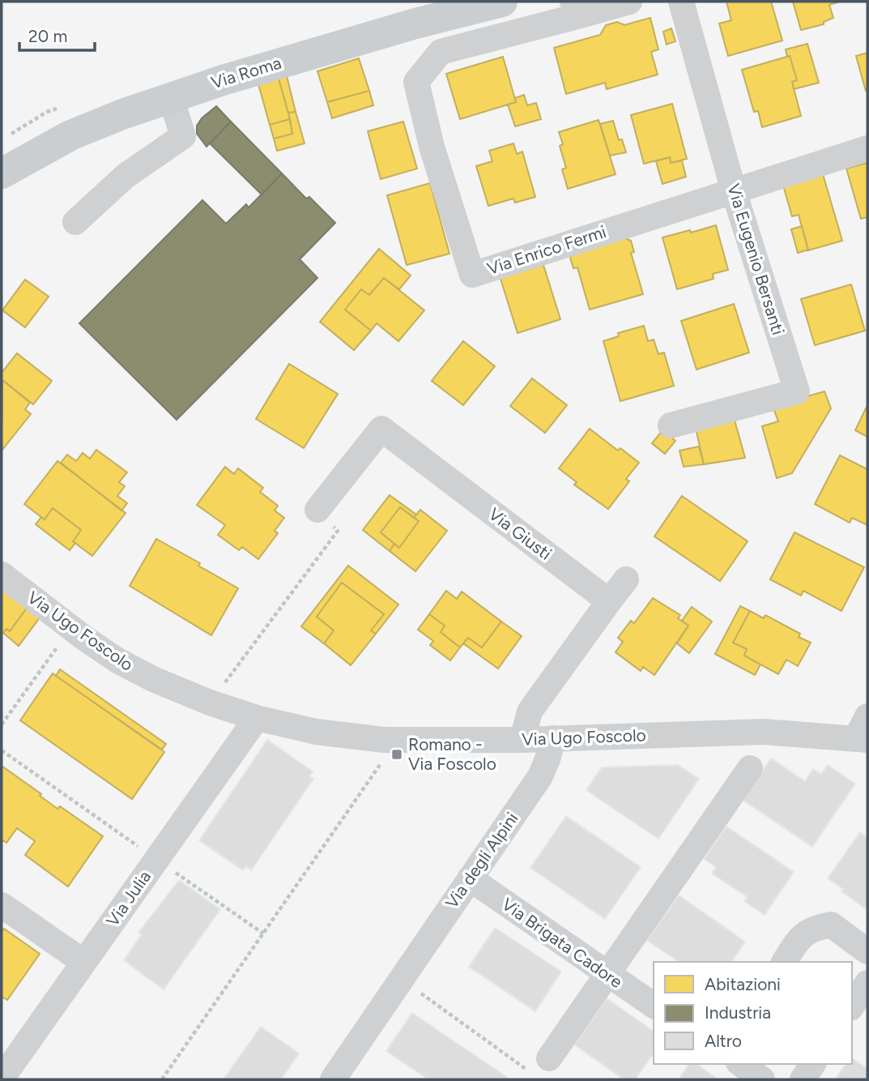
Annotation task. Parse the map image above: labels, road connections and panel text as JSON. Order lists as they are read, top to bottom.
{
  "streets": {
    "main road": ["Via Roma"],
    "street": [
      "Via Enrico Fermi",
      "Via Eugenio Bersanti",
      "Via Giusti",
      "Via Ugo Foscolo",
      "Via degli Alpini",
      "Via Julia",
      "Via Brigata Cadore"
    ]
  },
  "crossings": [
    ["Via Enrico Fermi", "Via Eugenio Bersanti"],
    ["Via Ugo Foscolo", "Via degli Alpini"],
    ["Via Ugo Foscolo", "Via Julia"],
    ["Via degli Alpini", "Via Brigata Cadore"]
  ],
  "places": {
    "transit": ["Romano - Via Foscolo"]
  },
  "legend": ["Abitazioni", "Industria", "Altro"],
  "scale_bar": "20 m"
}
